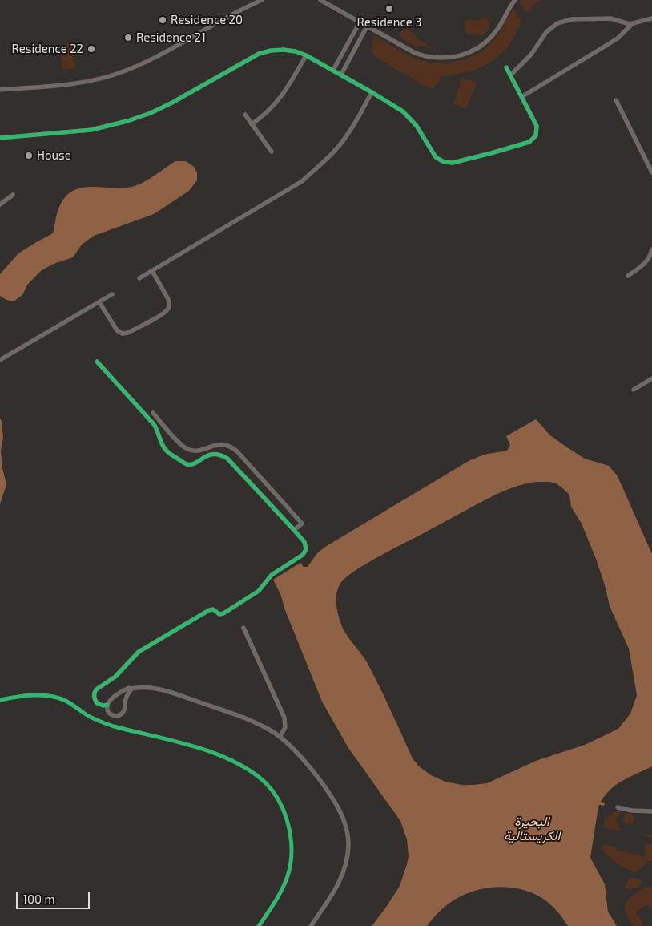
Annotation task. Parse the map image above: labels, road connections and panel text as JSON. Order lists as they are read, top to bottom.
{
  "water": ["البحيرة الكريستالية"],
  "places": [
    "Residence 3",
    "Residence 20",
    "Residence 21",
    "Residence 22",
    "House"
  ],
  "scale_bar": "100 m"
}
